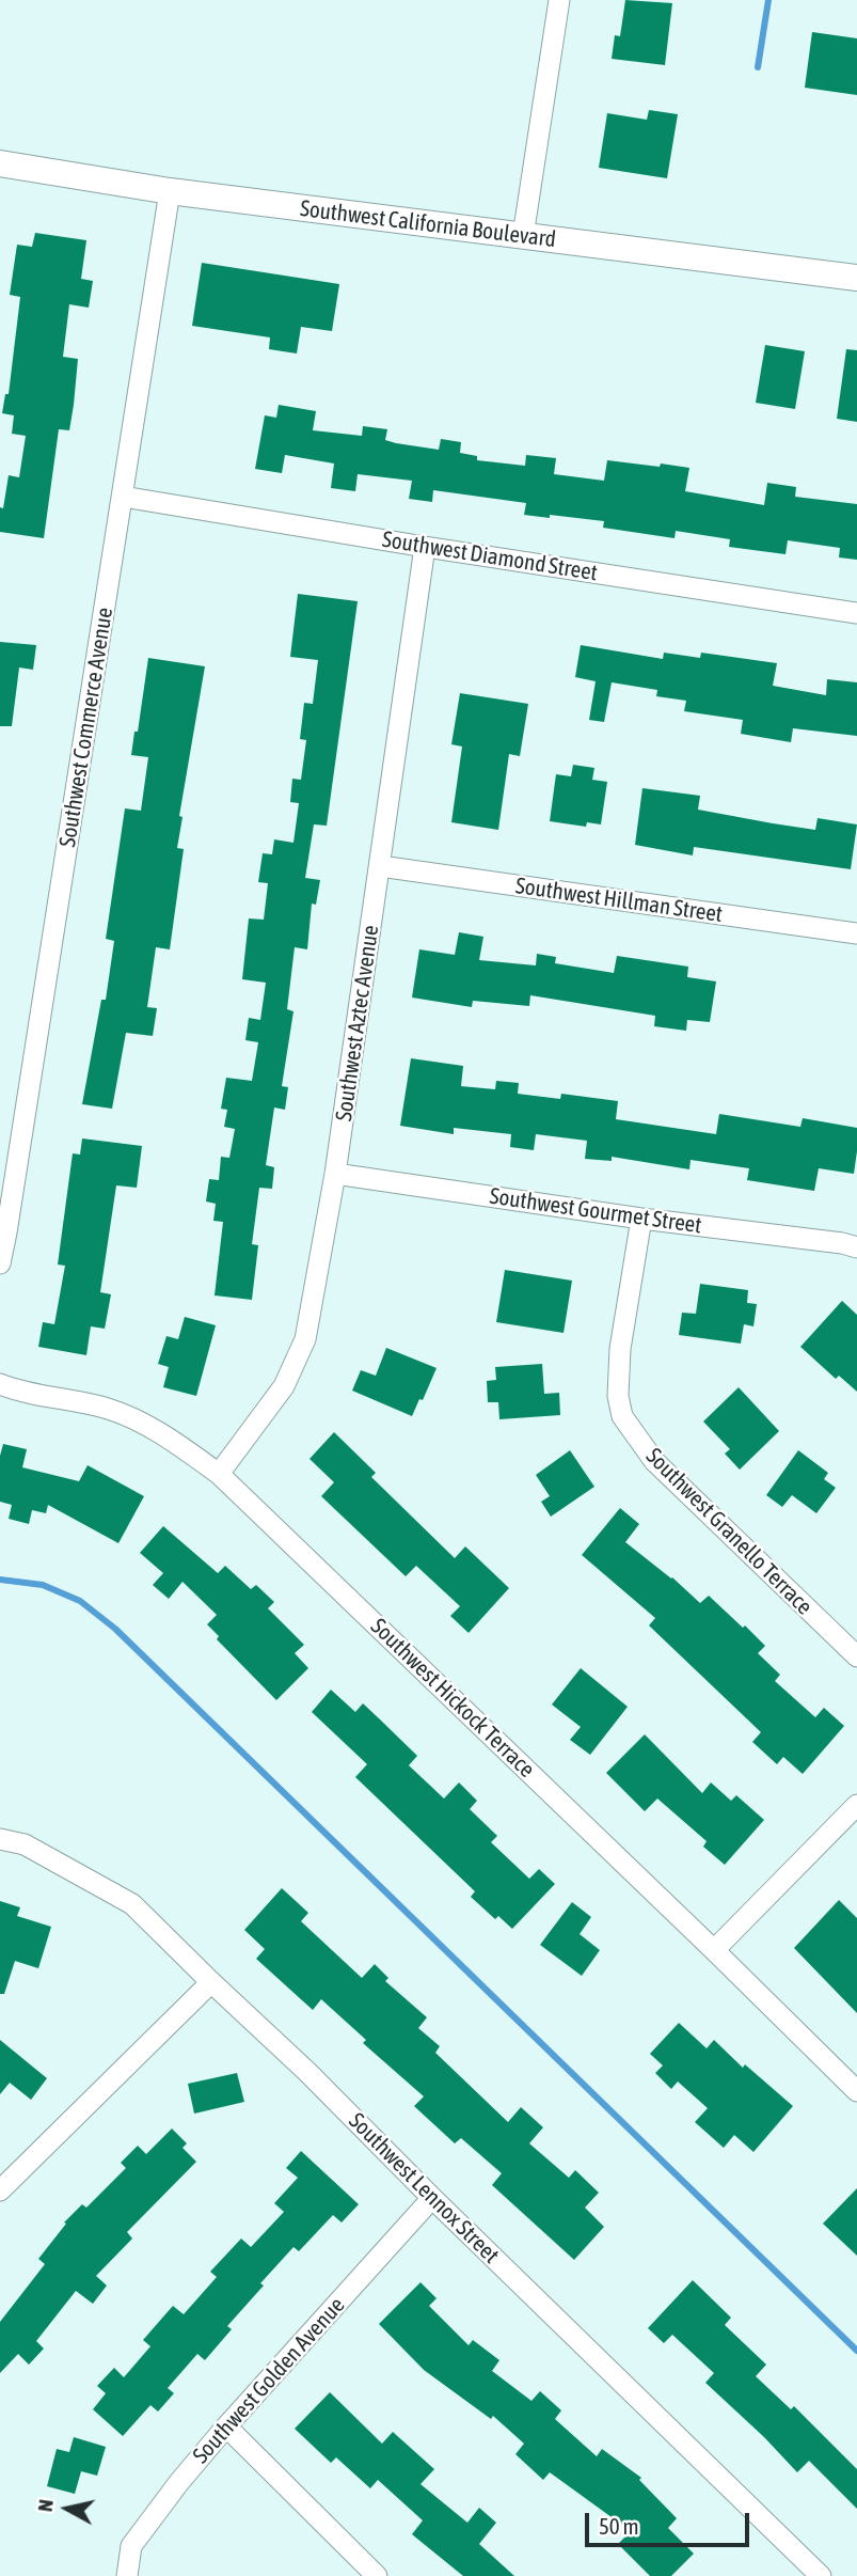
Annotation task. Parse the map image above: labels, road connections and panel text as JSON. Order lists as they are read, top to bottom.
{
  "streets": {
    "street": [
      "Southwest California Boulevard",
      "Southwest Diamond Street",
      "Southwest Commerce Avenue",
      "Southwest Hillman Street",
      "Southwest Aztec Avenue",
      "Southwest Gourmet Street",
      "Southwest Granello Terrace",
      "Southwest Hickock Terrace",
      "Southwest Lennox Street",
      "Southwest Golden Avenue"
    ]
  },
  "crossings": [
    ["Southwest California Boulevard", "Southwest Commerce Avenue"],
    ["Southwest Diamond Street", "Southwest Commerce Avenue"],
    ["Southwest Diamond Street", "Southwest Aztec Avenue"],
    ["Southwest Hillman Street", "Southwest Aztec Avenue"],
    ["Southwest Aztec Avenue", "Southwest Gourmet Street"],
    ["Southwest Aztec Avenue", "Southwest Hickock Terrace"],
    ["Southwest Gourmet Street", "Southwest Granello Terrace"],
    ["Southwest Lennox Street", "Southwest Golden Avenue"]
  ],
  "scale_bar": "50 m",
  "north": "left"
}
